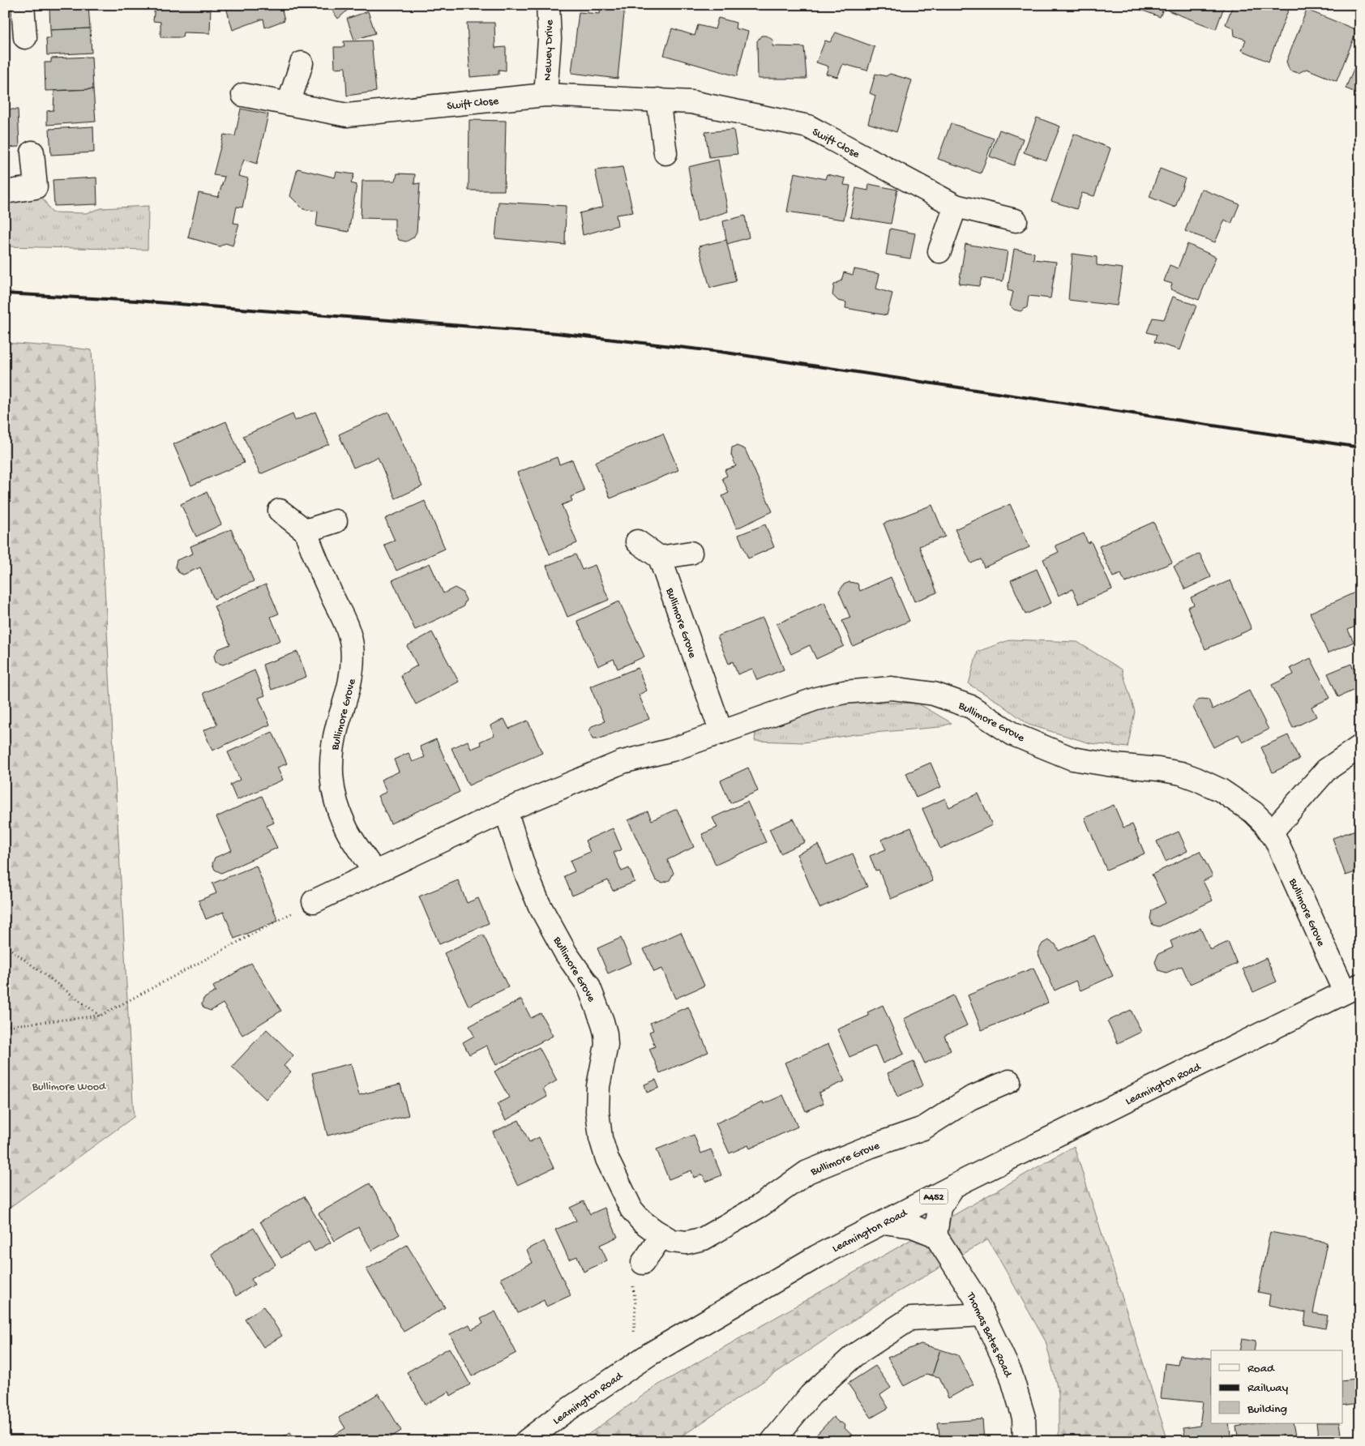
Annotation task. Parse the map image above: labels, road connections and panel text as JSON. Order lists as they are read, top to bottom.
{
  "streets": {
    "street": [
      "Newey Drive",
      "Swift Close",
      "Bullimore Grove",
      "Leamington Road",
      "A452",
      "Thomas Bates Road"
    ]
  },
  "crossings": [
    ["Newey Drive", "Swift Close"],
    ["Bullimore Grove", "Leamington Road"]
  ],
  "parks": ["Bullimore Wood"],
  "legend": ["Road", "Railway", "Building"]
}
